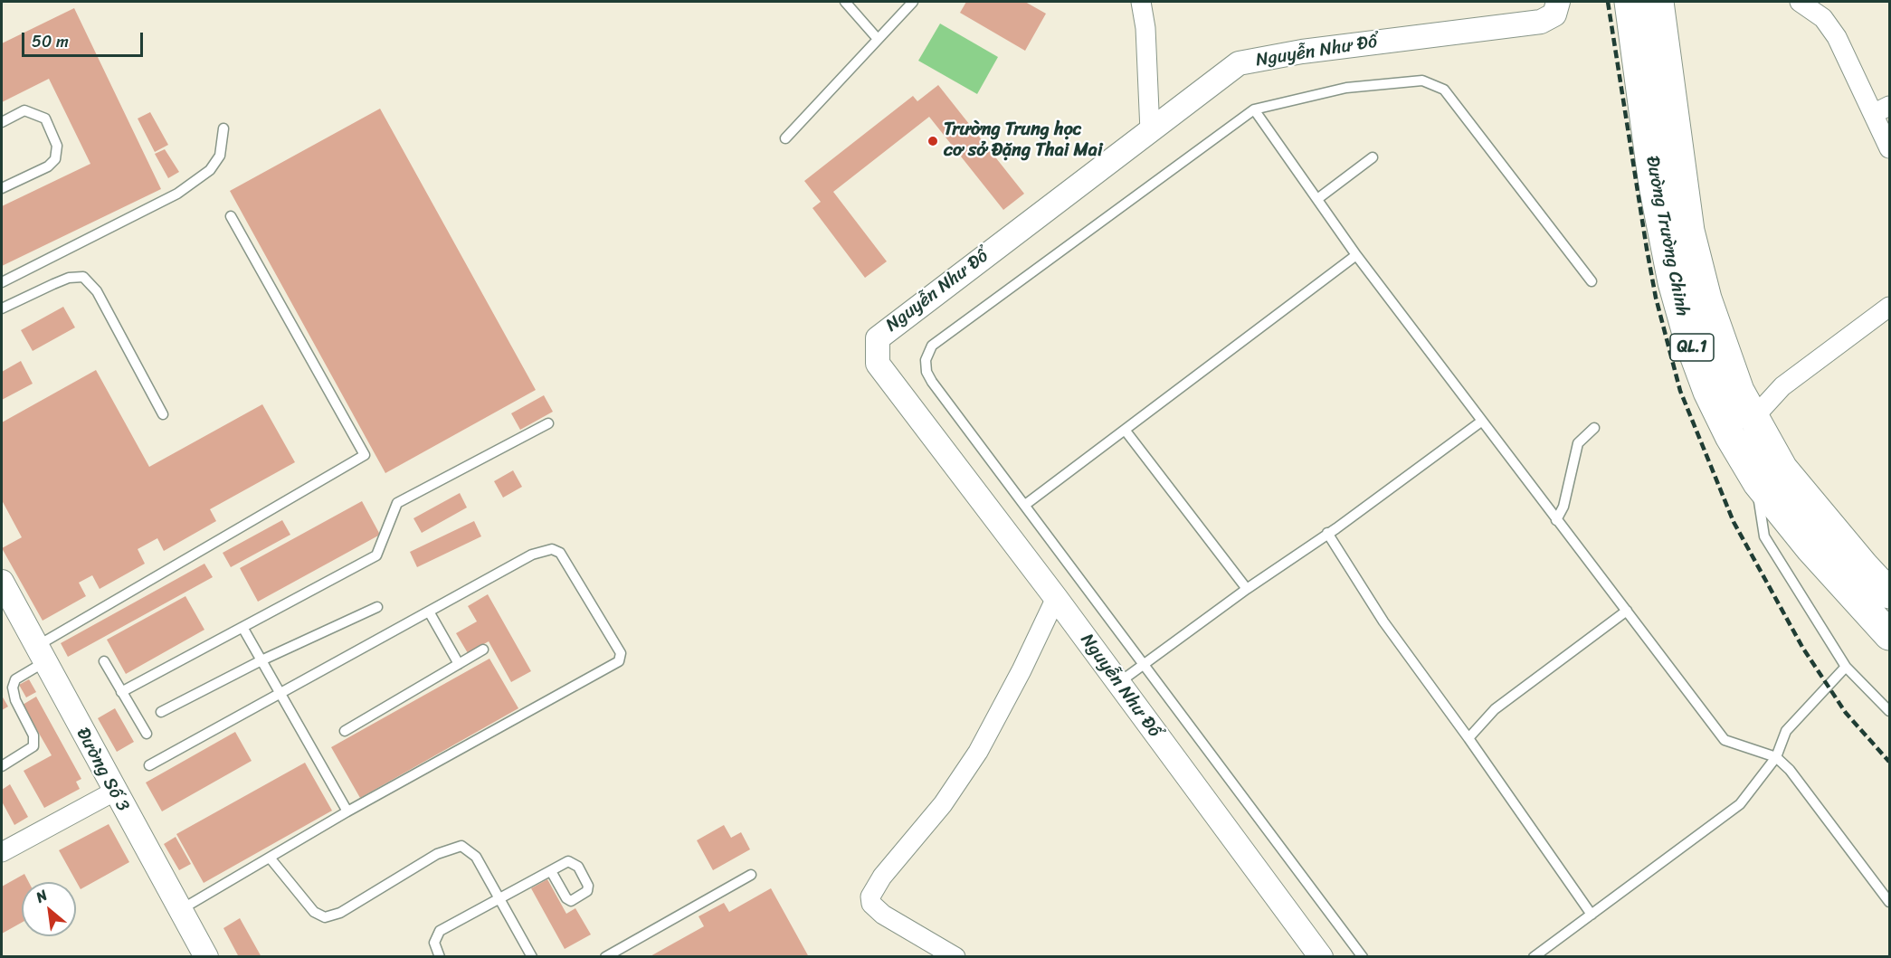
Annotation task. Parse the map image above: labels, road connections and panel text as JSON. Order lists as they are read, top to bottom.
{
  "streets": {
    "highway": ["Đường Trường Chinh", "QL.1"],
    "street": ["Nguyễn Như Đổ", "Đường Số 3"]
  },
  "places": ["Trường Trung học cơ sở Đặng Thai Mai"],
  "scale_bar": "50 m",
  "north": "top left"
}
